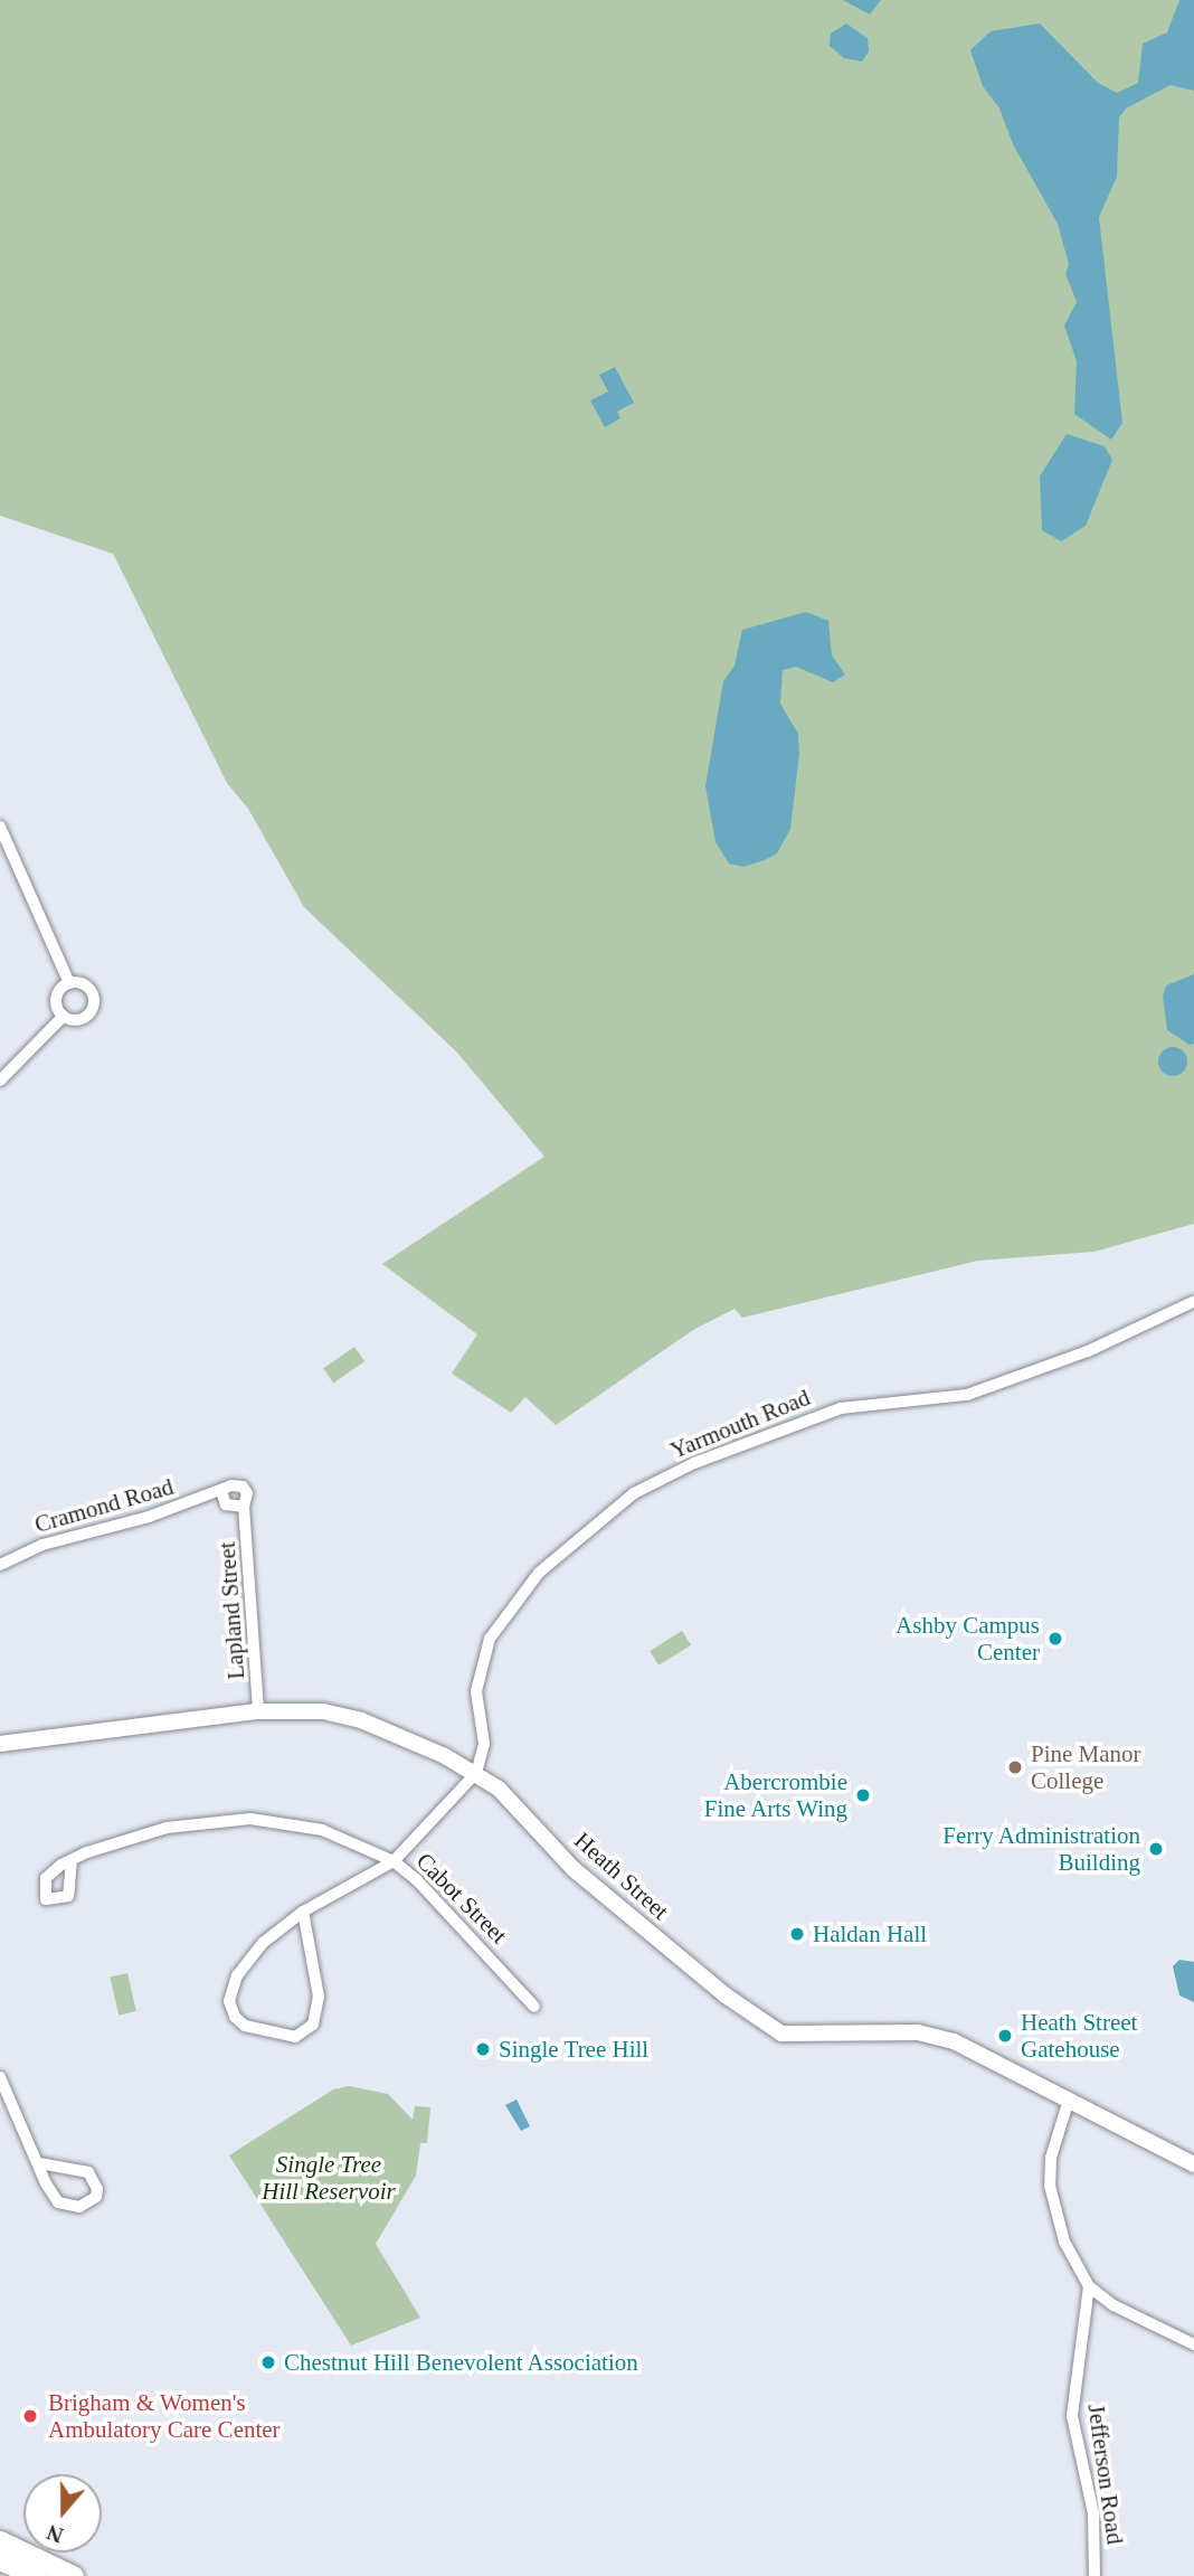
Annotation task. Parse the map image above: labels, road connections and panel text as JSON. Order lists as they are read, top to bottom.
{
  "streets": {
    "street": [
      "Yarmouth Road",
      "Cramond Road",
      "Lapland Street",
      "Heath Street",
      "Cabot Street",
      "Jefferson Road"
    ]
  },
  "crossings": [
    ["Yarmouth Road", "Heath Street"],
    ["Cramond Road", "Lapland Street"],
    ["Lapland Street", "Heath Street"]
  ],
  "parks": ["Single Tree Hill Reservoir"],
  "places": [
    "Ashby Campus Center",
    "Pine Manor College",
    "Abercrombie Fine Arts Wing",
    "Ferry Administration Building",
    "Haldan Hall",
    "Heath Street Gatehouse",
    "Single Tree Hill",
    "Chestnut Hill Benevolent Association",
    "Brigham & Women's Ambulatory Care Center"
  ],
  "north": "bottom"
}
